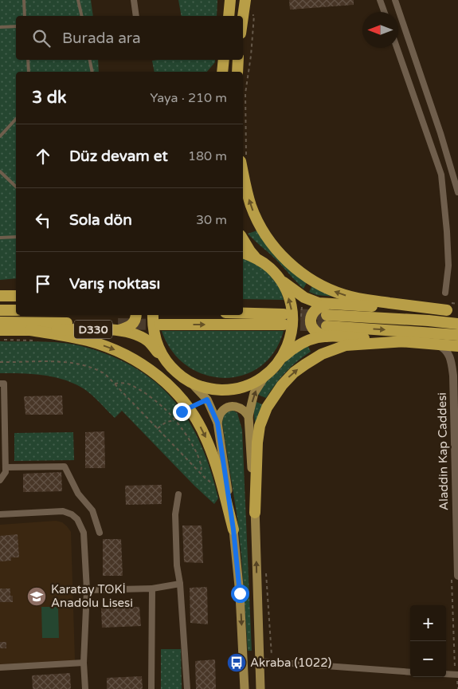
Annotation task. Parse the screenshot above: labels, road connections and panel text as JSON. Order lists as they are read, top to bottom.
{
  "streets": {
    "highway": ["D330"],
    "street": ["Aladdin Kap Caddesi"]
  },
  "places": {
    "school or university": ["Karatay TOKİ Anadolu Lisesi"],
    "bus stop": ["Akraba (1022)"]
  },
  "north": "left",
  "page": {
    "search": "Burada ara",
    "heading": ["3 dk", "Yaya · 210 m"],
    "list": [
      ["Düz devam et", "180 m"],
      ["Sola dön", "30 m"],
      "Varış noktası"
    ],
    "map_buttons": ["+", "−"]
  }
}
